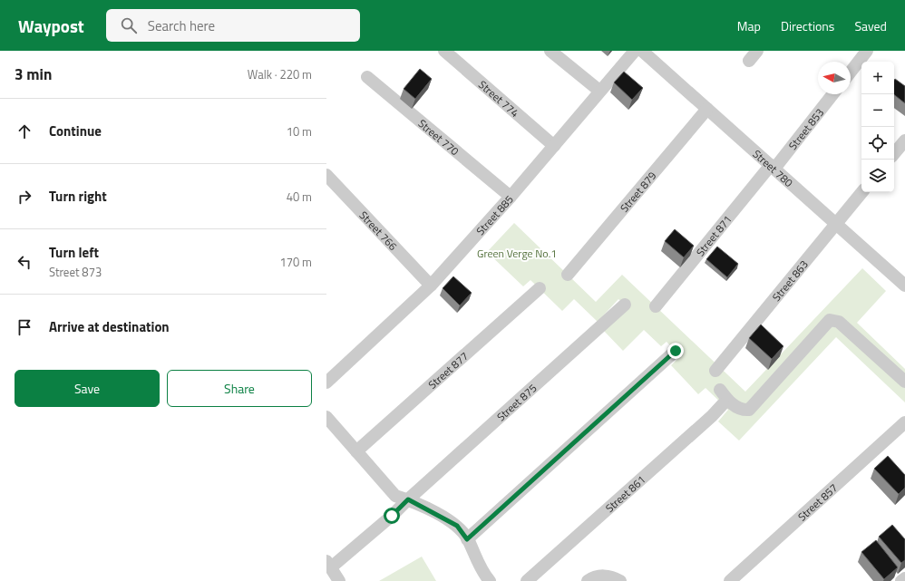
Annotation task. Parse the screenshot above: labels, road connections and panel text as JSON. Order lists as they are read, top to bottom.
{
  "streets": {
    "street": [
      "Street 774",
      "Street 853",
      "Street 770",
      "Street 780",
      "Street 879",
      "Street 885",
      "Street 766",
      "Street 871",
      "Street 863",
      "Street 877",
      "Street 875",
      "Street 861",
      "Street 857"
    ]
  },
  "crossings": [
    ["Street 774", "Street 885"],
    ["Street 853", "Street 780"],
    ["Street 853", "Street 871"],
    ["Street 770", "Street 885"],
    ["Street 780", "Street 879"],
    ["Street 780", "Street 871"],
    ["Street 780", "Street 863"],
    ["Street 885", "Street 766"]
  ],
  "parks": ["Green Verge No.1"],
  "north": "left",
  "page": {
    "header": "Waypost",
    "search": "Search here",
    "nav": ["Map", "Directions", "Saved"],
    "heading": ["3 min", "Walk · 220 m"],
    "map_buttons": ["+", "−"],
    "list": [
      ["Continue", "10 m"],
      ["Turn right", "40 m"],
      ["Turn left", "Street 873", "170 m"],
      "Arrive at destination"
    ],
    "buttons": ["Save", "Share"]
  }
}
